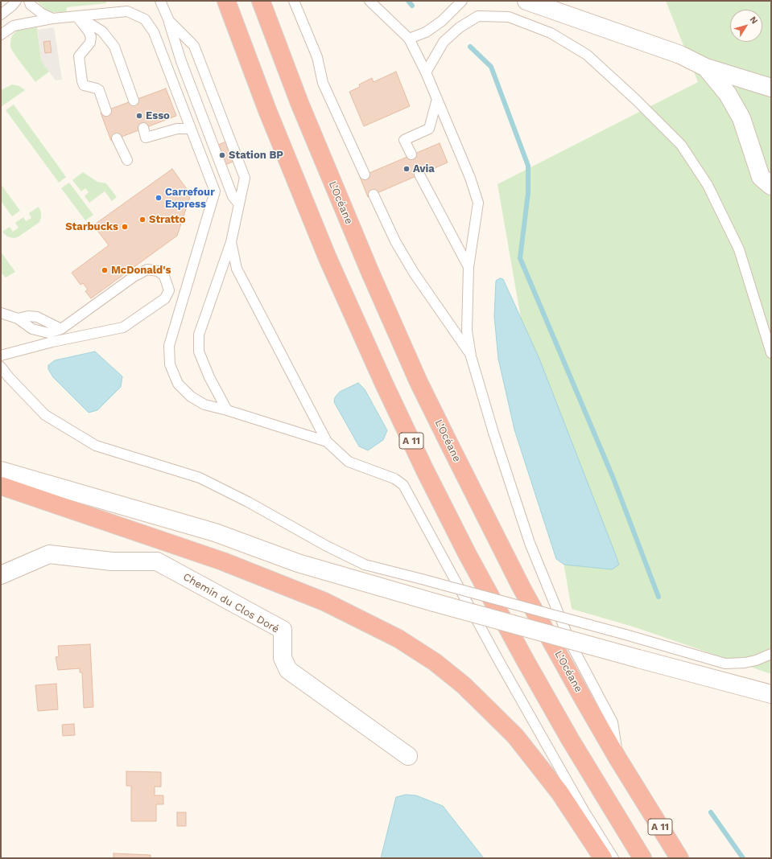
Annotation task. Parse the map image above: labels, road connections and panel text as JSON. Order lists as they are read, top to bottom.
{
  "streets": {
    "highway": ["L’Océane", "A 11"],
    "street": ["Chemin du Clos Doré"]
  },
  "places": [
    "Esso",
    "Station BP",
    "Avia",
    "Carrefour Express",
    "Stratto",
    "Starbucks",
    "McDonald's"
  ],
  "north": "top right"
}
